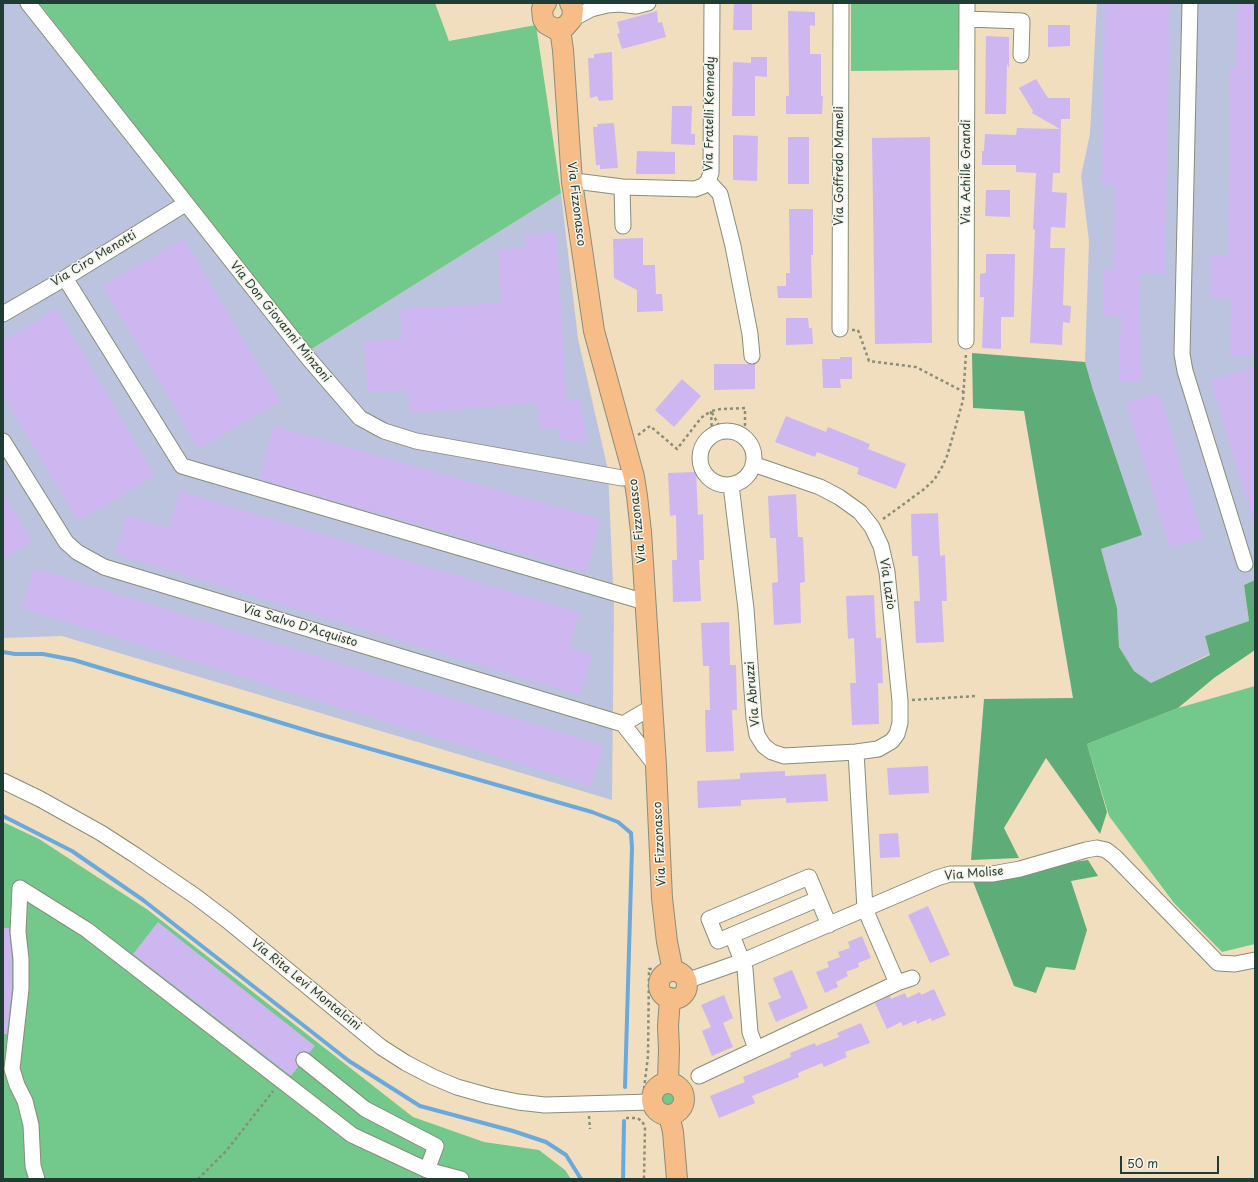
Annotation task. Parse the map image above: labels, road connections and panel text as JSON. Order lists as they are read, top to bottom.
{
  "streets": {
    "main road": ["Via Fizzonasco"],
    "street": [
      "Via Fratelli Kennedy",
      "Via Goffredo Mameli",
      "Via Achille Grandi",
      "Via Ciro Menotti",
      "Via Don Giovanni Minzoni",
      "Via Lazio",
      "Via Salvo D'Acquisto",
      "Via Abruzzi",
      "Via Molise",
      "Via Rita Levi Montalcini"
    ]
  },
  "crossings": [
    ["Via Fratelli Kennedy", "Via Fizzonasco"],
    ["Via Fizzonasco", "Via Don Giovanni Minzoni"],
    ["Via Fizzonasco", "Via Molise"],
    ["Via Ciro Menotti", "Via Don Giovanni Minzoni"],
    ["Via Lazio", "Via Abruzzi"]
  ],
  "scale_bar": "50 m"
}
